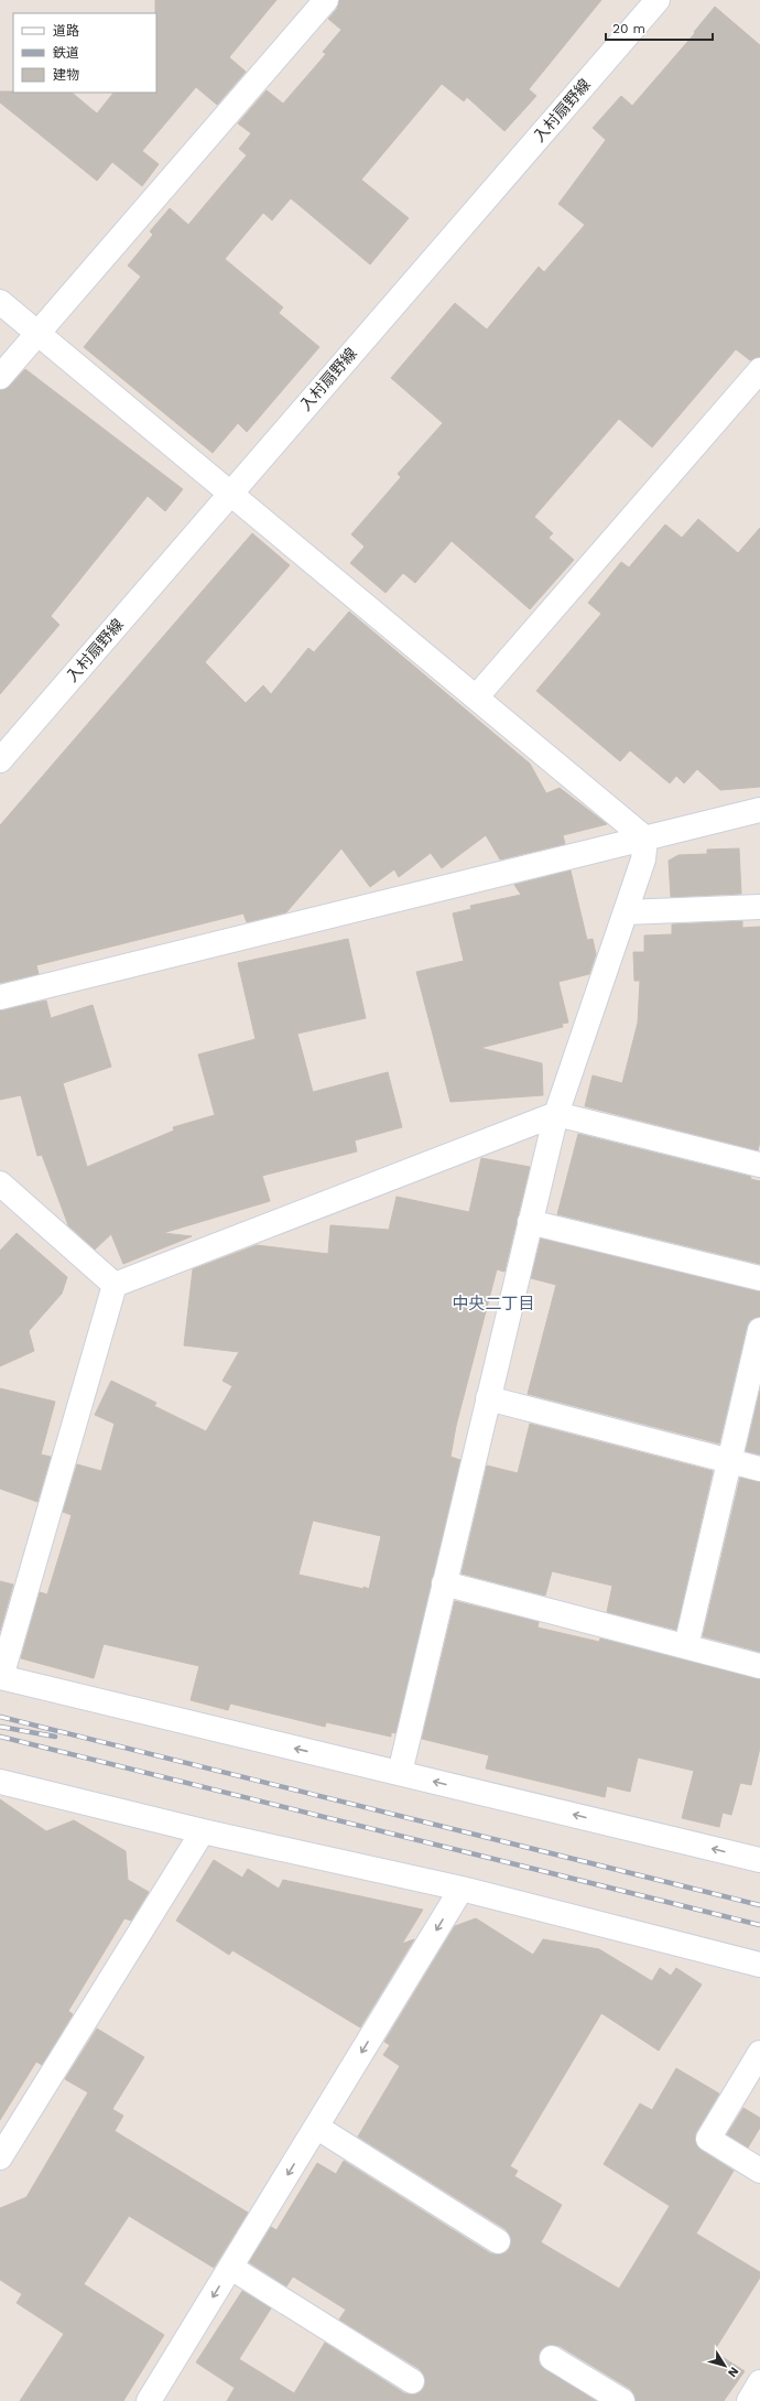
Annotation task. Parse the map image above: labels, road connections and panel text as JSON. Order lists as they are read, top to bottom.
{
  "streets": {
    "street": ["入村扇野線"]
  },
  "districts": ["中央二丁目"],
  "legend": ["道路", "鉄道", "建物"],
  "scale_bar": "20 m",
  "north": "bottom right"
}
